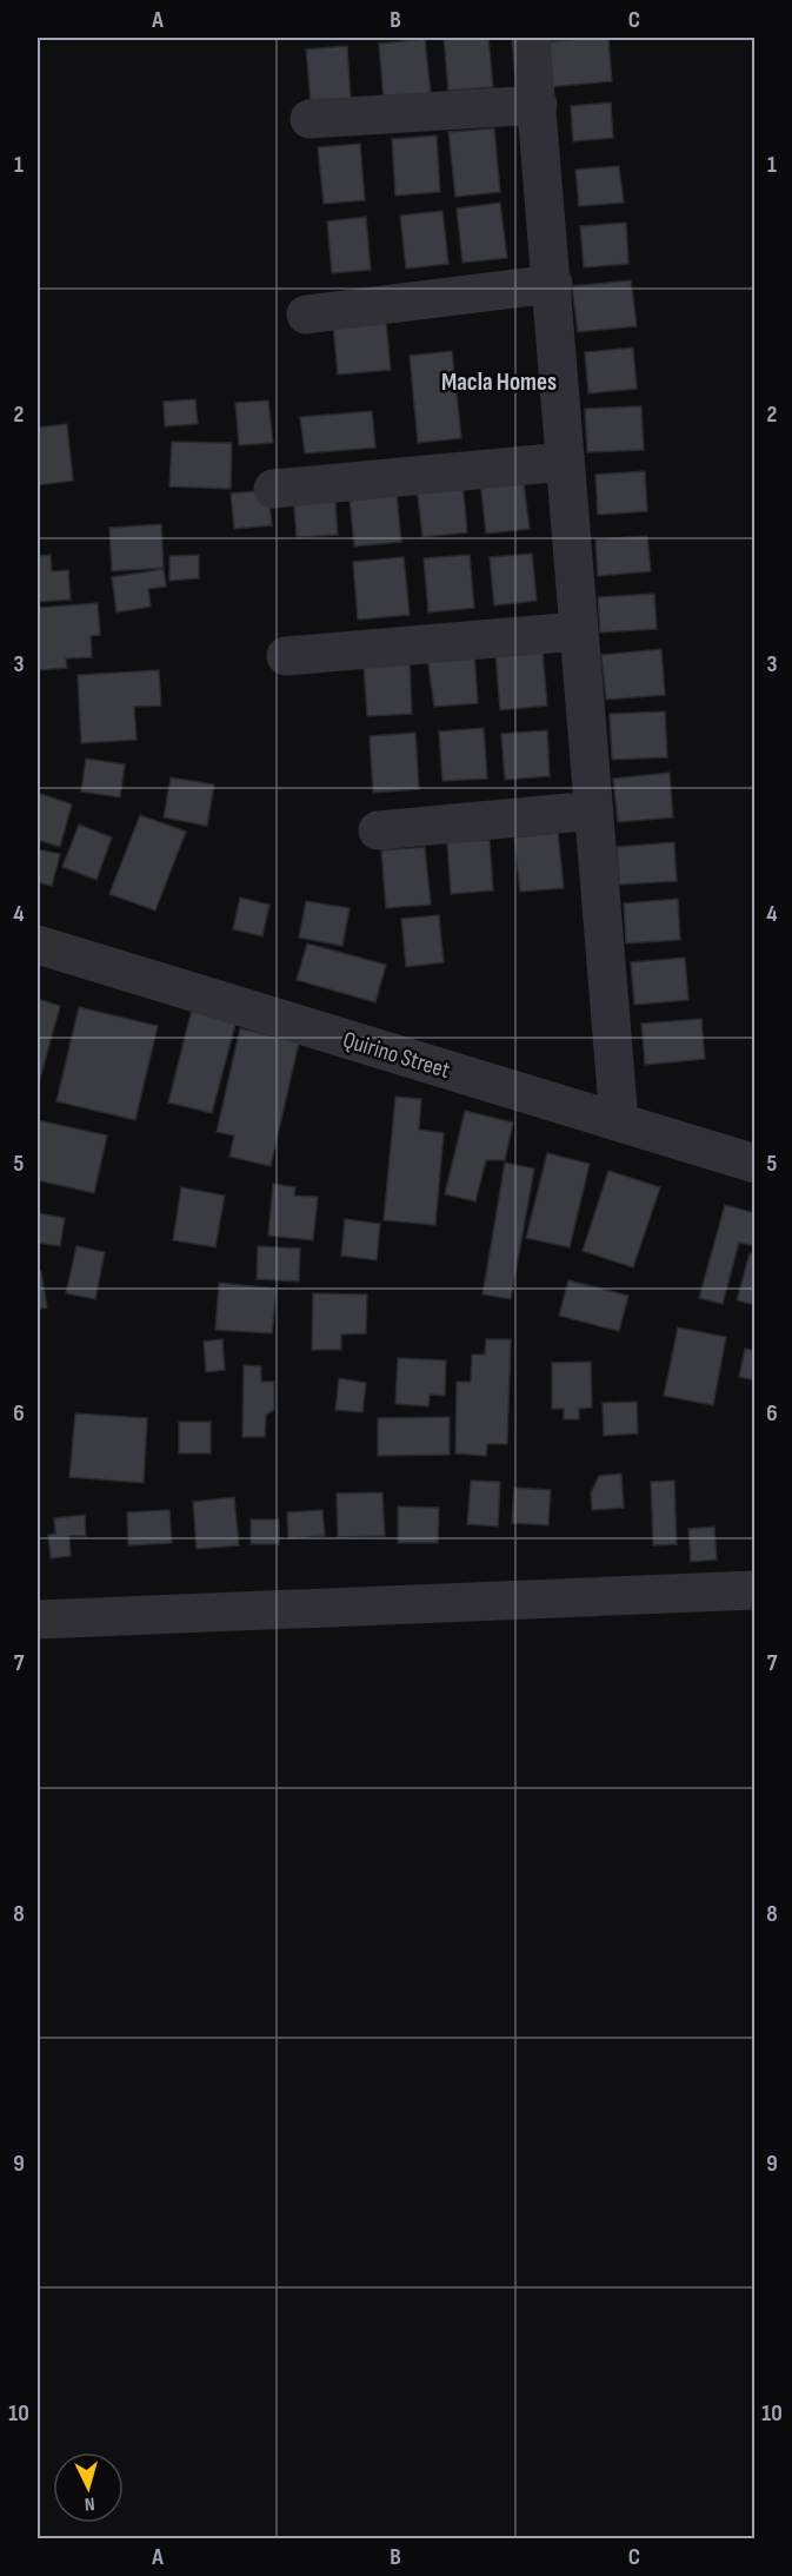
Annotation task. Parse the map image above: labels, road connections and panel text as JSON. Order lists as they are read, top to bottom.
{
  "streets": {
    "street": ["Quirino Street"]
  },
  "districts": ["Macla Homes"],
  "north": "bottom",
  "grid": {
    "columns": ["A", "B", "C"],
    "rows": [
      "1",
      "2",
      "3",
      "4",
      "5",
      "6",
      "7",
      "8",
      "9",
      "10"
    ]
  }
}
